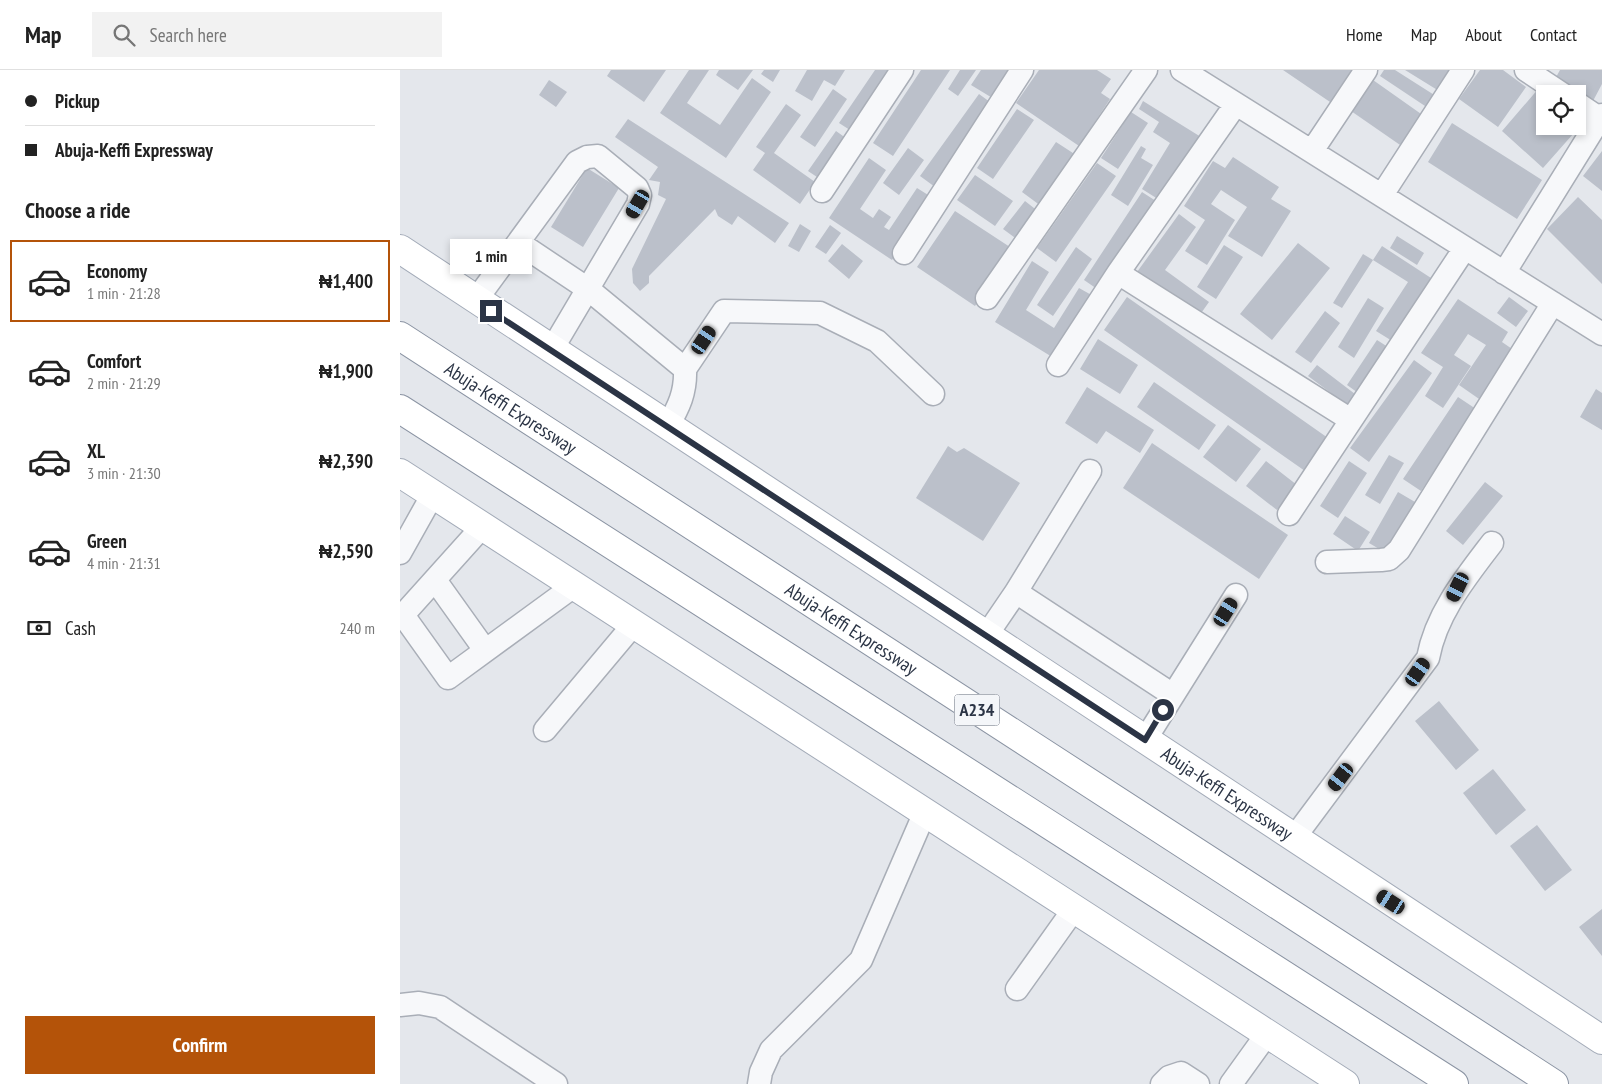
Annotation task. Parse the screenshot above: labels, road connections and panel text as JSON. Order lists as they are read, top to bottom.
{
  "streets": {
    "main road": ["Abuja-Keffi Expressway", "A234"]
  },
  "page": {
    "header": "Map",
    "search": "Search here",
    "nav": [
      "Home",
      "Map",
      "About",
      "Contact"
    ],
    "banner": ["Pickup", "Abuja-Keffi Expressway"],
    "heading": "Choose a ride",
    "bubble": "1 min",
    "list": [
      {
        "name": "Economy",
        "note": "1 min · 21:28",
        "value": "₦1,400"
      },
      {
        "name": "Comfort",
        "note": "2 min · 21:29",
        "value": "₦1,900"
      },
      {
        "name": "XL",
        "note": "3 min · 21:30",
        "value": "₦2,390"
      },
      {
        "name": "Green",
        "note": "4 min · 21:31",
        "value": "₦2,590"
      }
    ],
    "pay": ["Cash", "240 m"],
    "buttons": "Confirm"
  }
}
